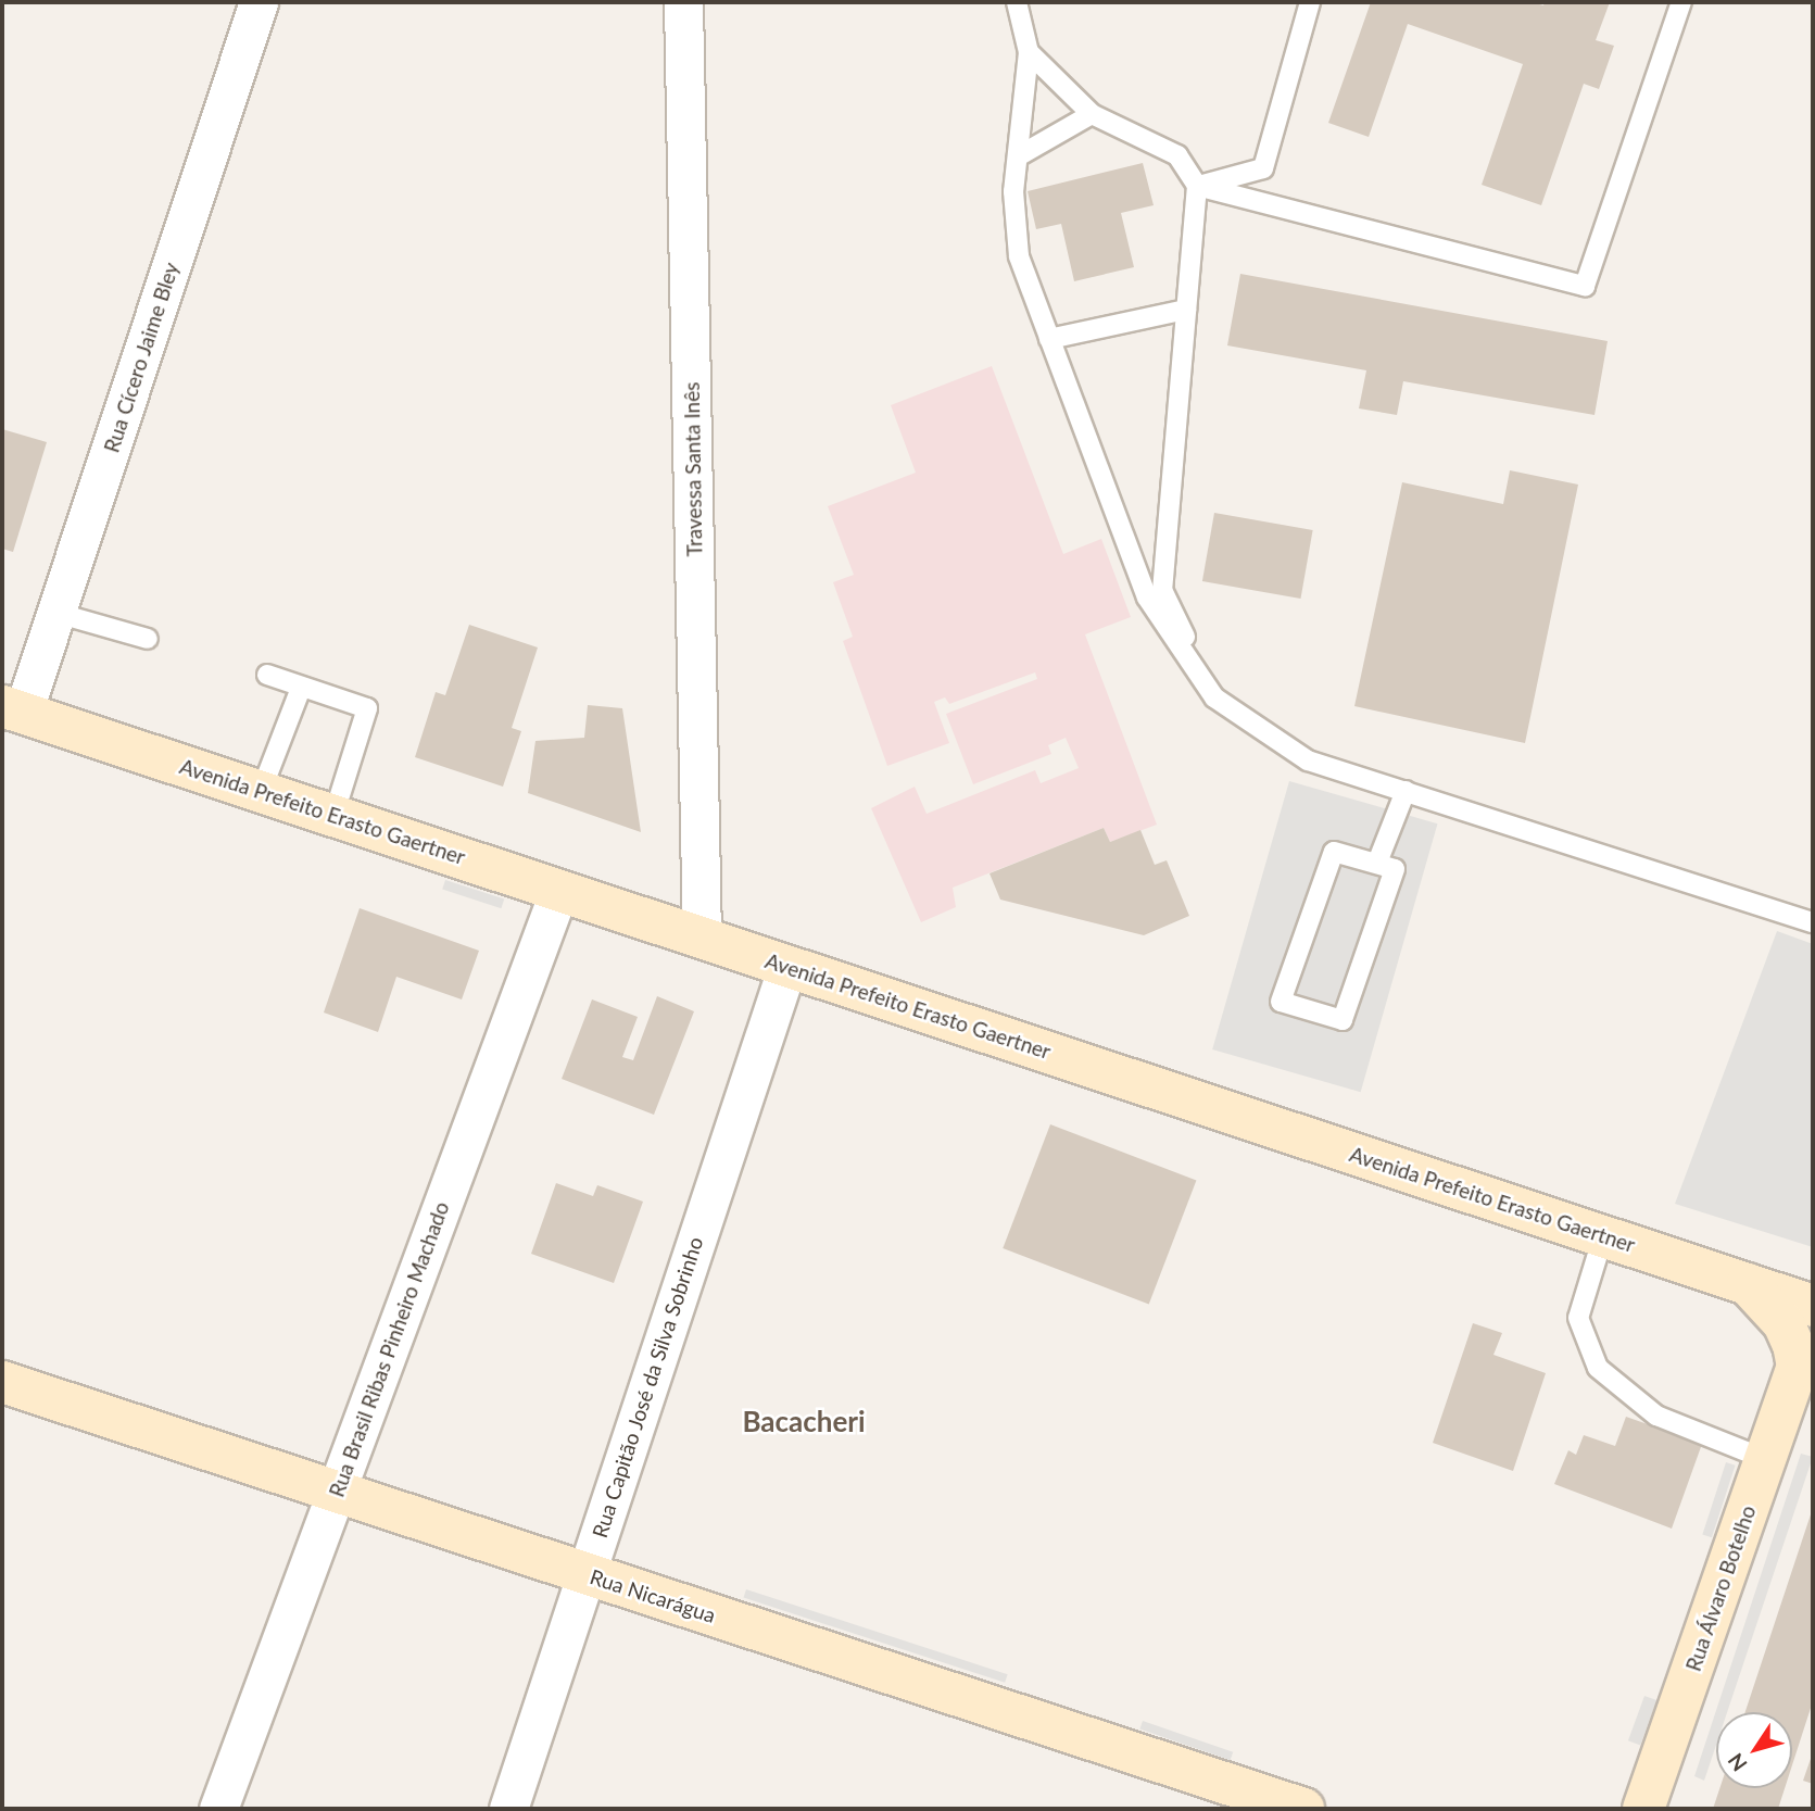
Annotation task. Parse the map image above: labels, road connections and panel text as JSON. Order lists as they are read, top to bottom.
{
  "streets": {
    "main road": ["Avenida Prefeito Erasto Gaertner", "Rua Álvaro Botelho", "Rua Nicarágua"],
    "street": [
      "Rua Cícero Jaime Bley",
      "Travessa Santa Inês",
      "Rua Brasil Ribas Pinheiro Machado",
      "Rua Capitão José da Silva Sobrinho"
    ]
  },
  "crossings": [
    ["Rua Cícero Jaime Bley", "Avenida Prefeito Erasto Gaertner"],
    ["Travessa Santa Inês", "Avenida Prefeito Erasto Gaertner"],
    ["Avenida Prefeito Erasto Gaertner", "Rua Brasil Ribas Pinheiro Machado"],
    ["Avenida Prefeito Erasto Gaertner", "Rua Capitão José da Silva Sobrinho"],
    ["Avenida Prefeito Erasto Gaertner", "Rua Álvaro Botelho"],
    ["Rua Brasil Ribas Pinheiro Machado", "Rua Nicarágua"],
    ["Rua Capitão José da Silva Sobrinho", "Rua Nicarágua"]
  ],
  "districts": ["Bacacheri"],
  "north": "bottom left"
}
